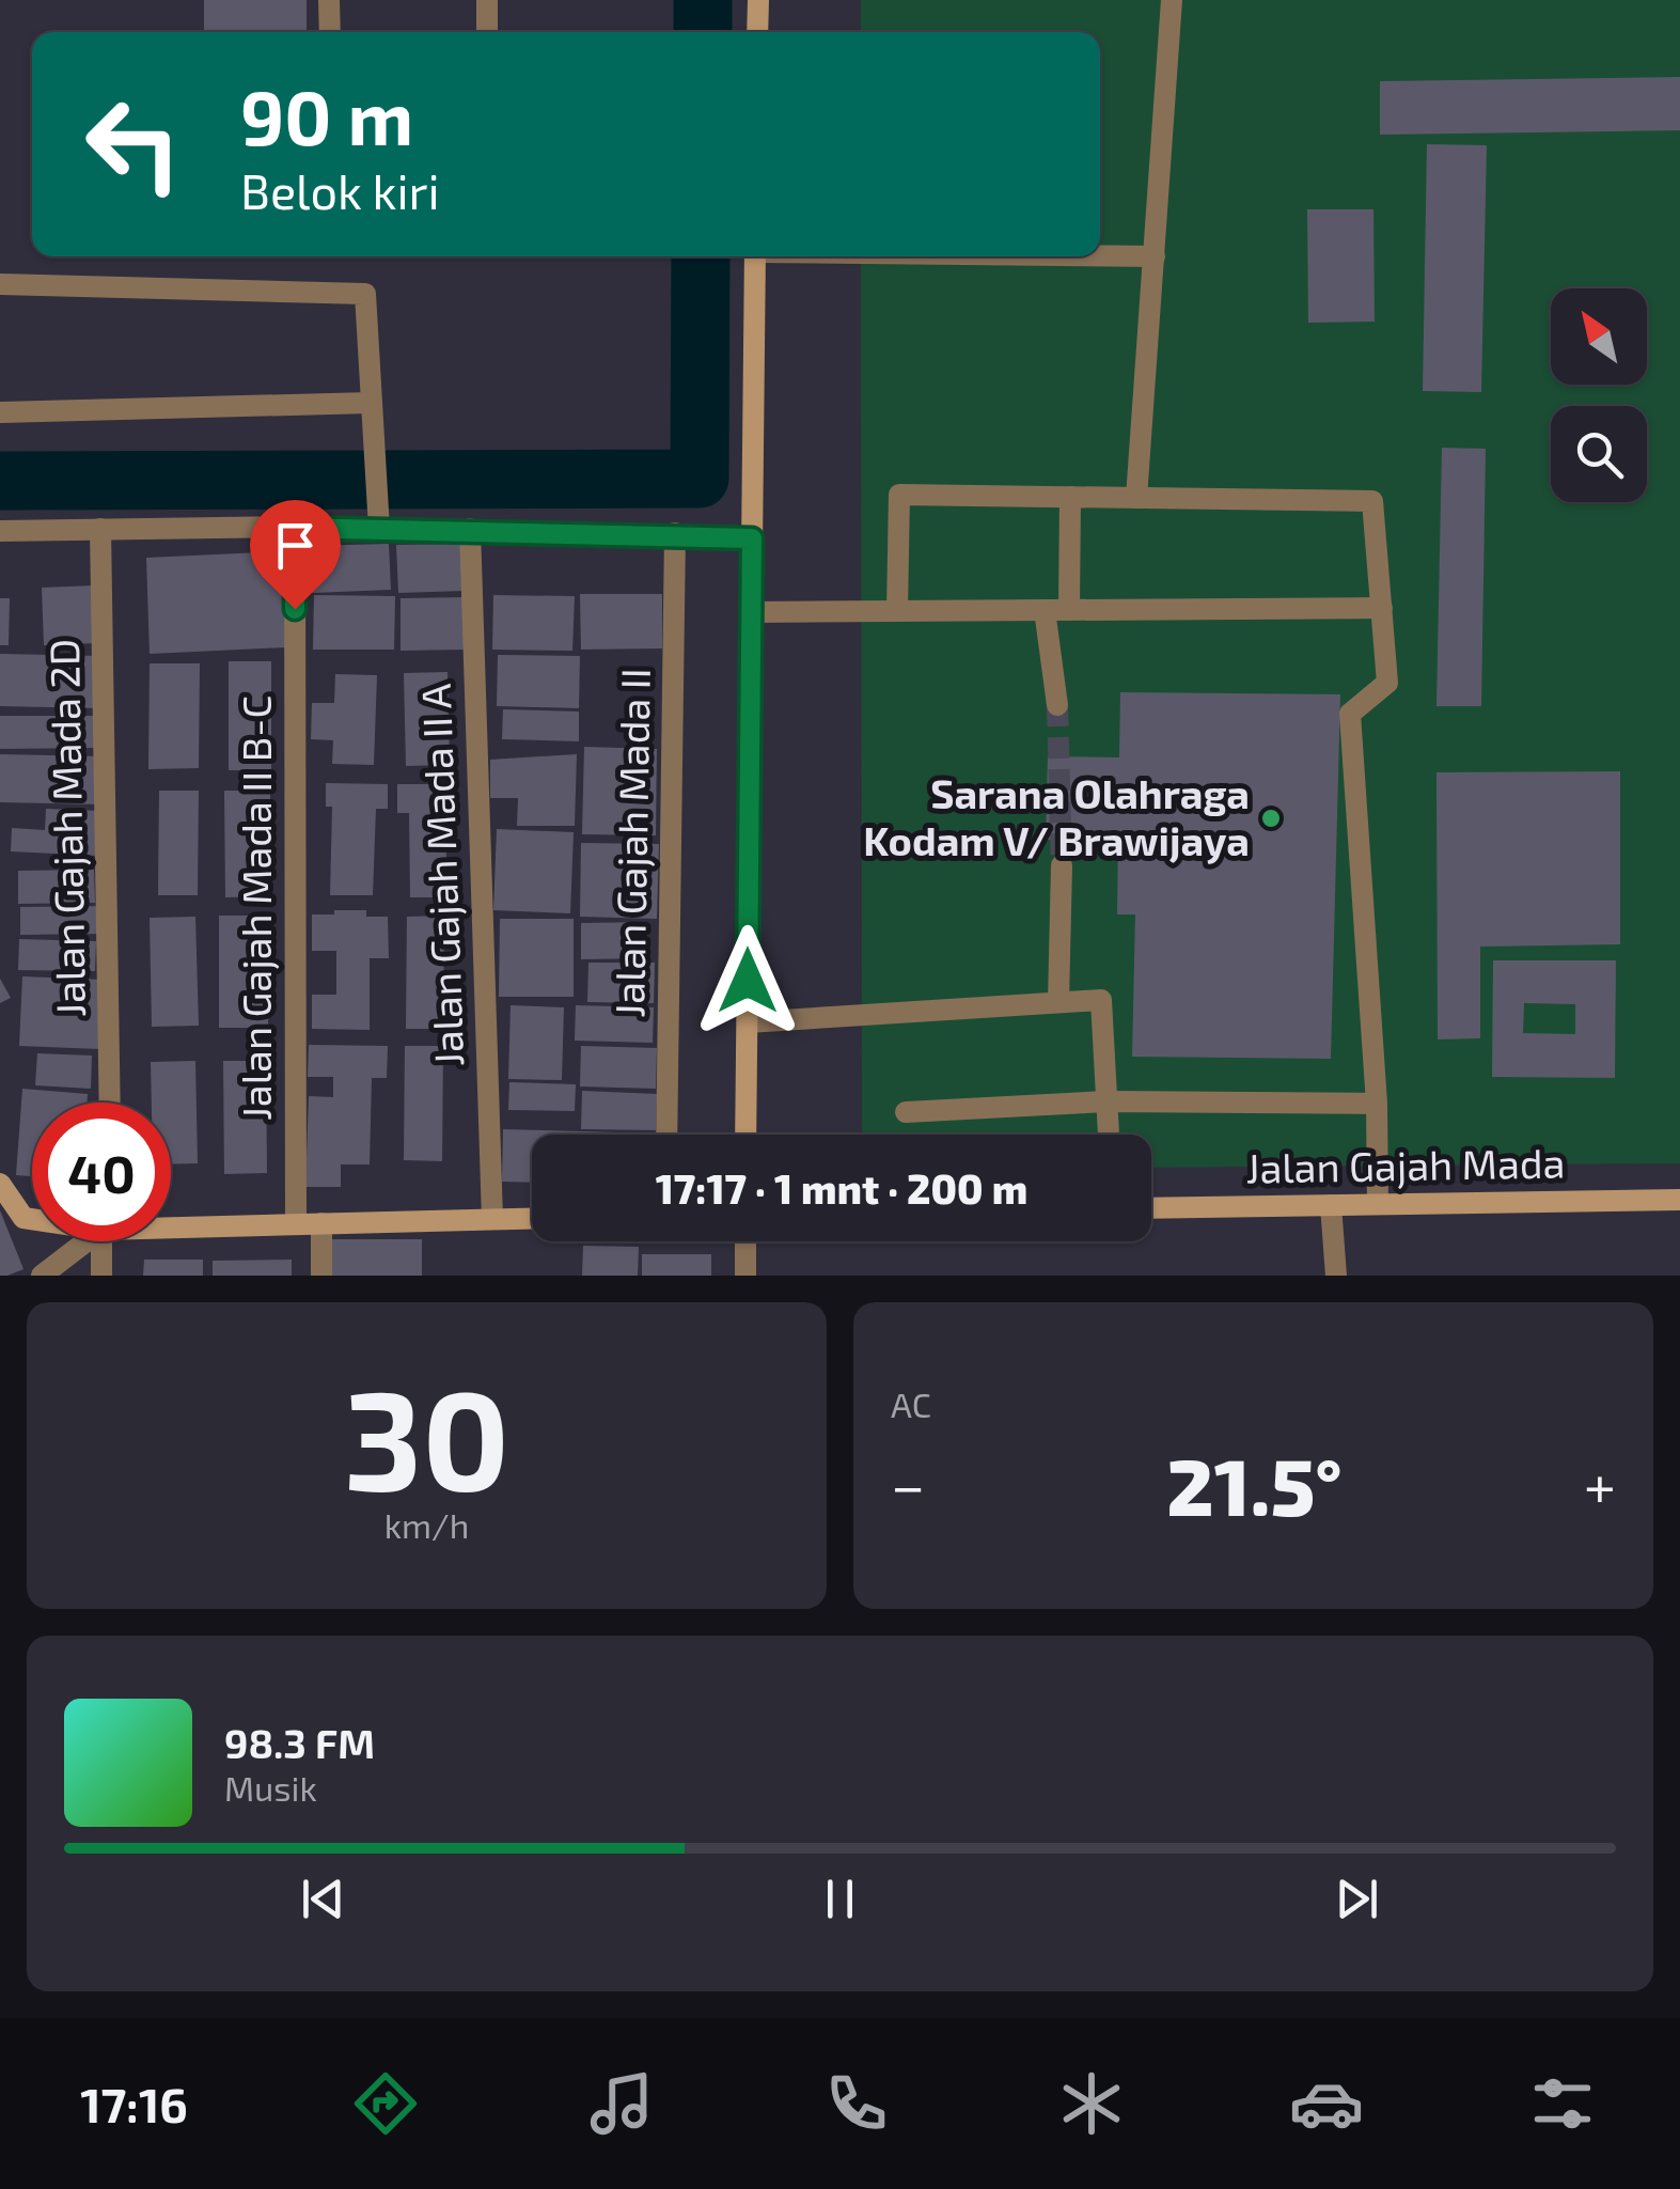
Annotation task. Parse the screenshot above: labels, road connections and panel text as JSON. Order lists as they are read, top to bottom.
{
  "streets": {
    "street": [
      "Jalan Gajah Mada 2D",
      "Jalan Gajah Mada II",
      "Jalan Gajah Mada II A",
      "Jalan Gajah Mada II B-C",
      "Jalan Gajah Mada"
    ]
  },
  "places": ["Sarana Olahraga Kodam V/ Brawijaya"],
  "north": "top left",
  "page": {
    "turn": ["90 m", "Belok kiri"],
    "limit": "40",
    "trip": "17:17 · 1 mnt · 200 m",
    "tile": [
      ["30", "km/h"],
      "AC"
    ],
    "heat": ["−", "21.5°", "+"],
    "song": ["98.3 FM", "Musik"],
    "tabs": "17:16"
  }
}
